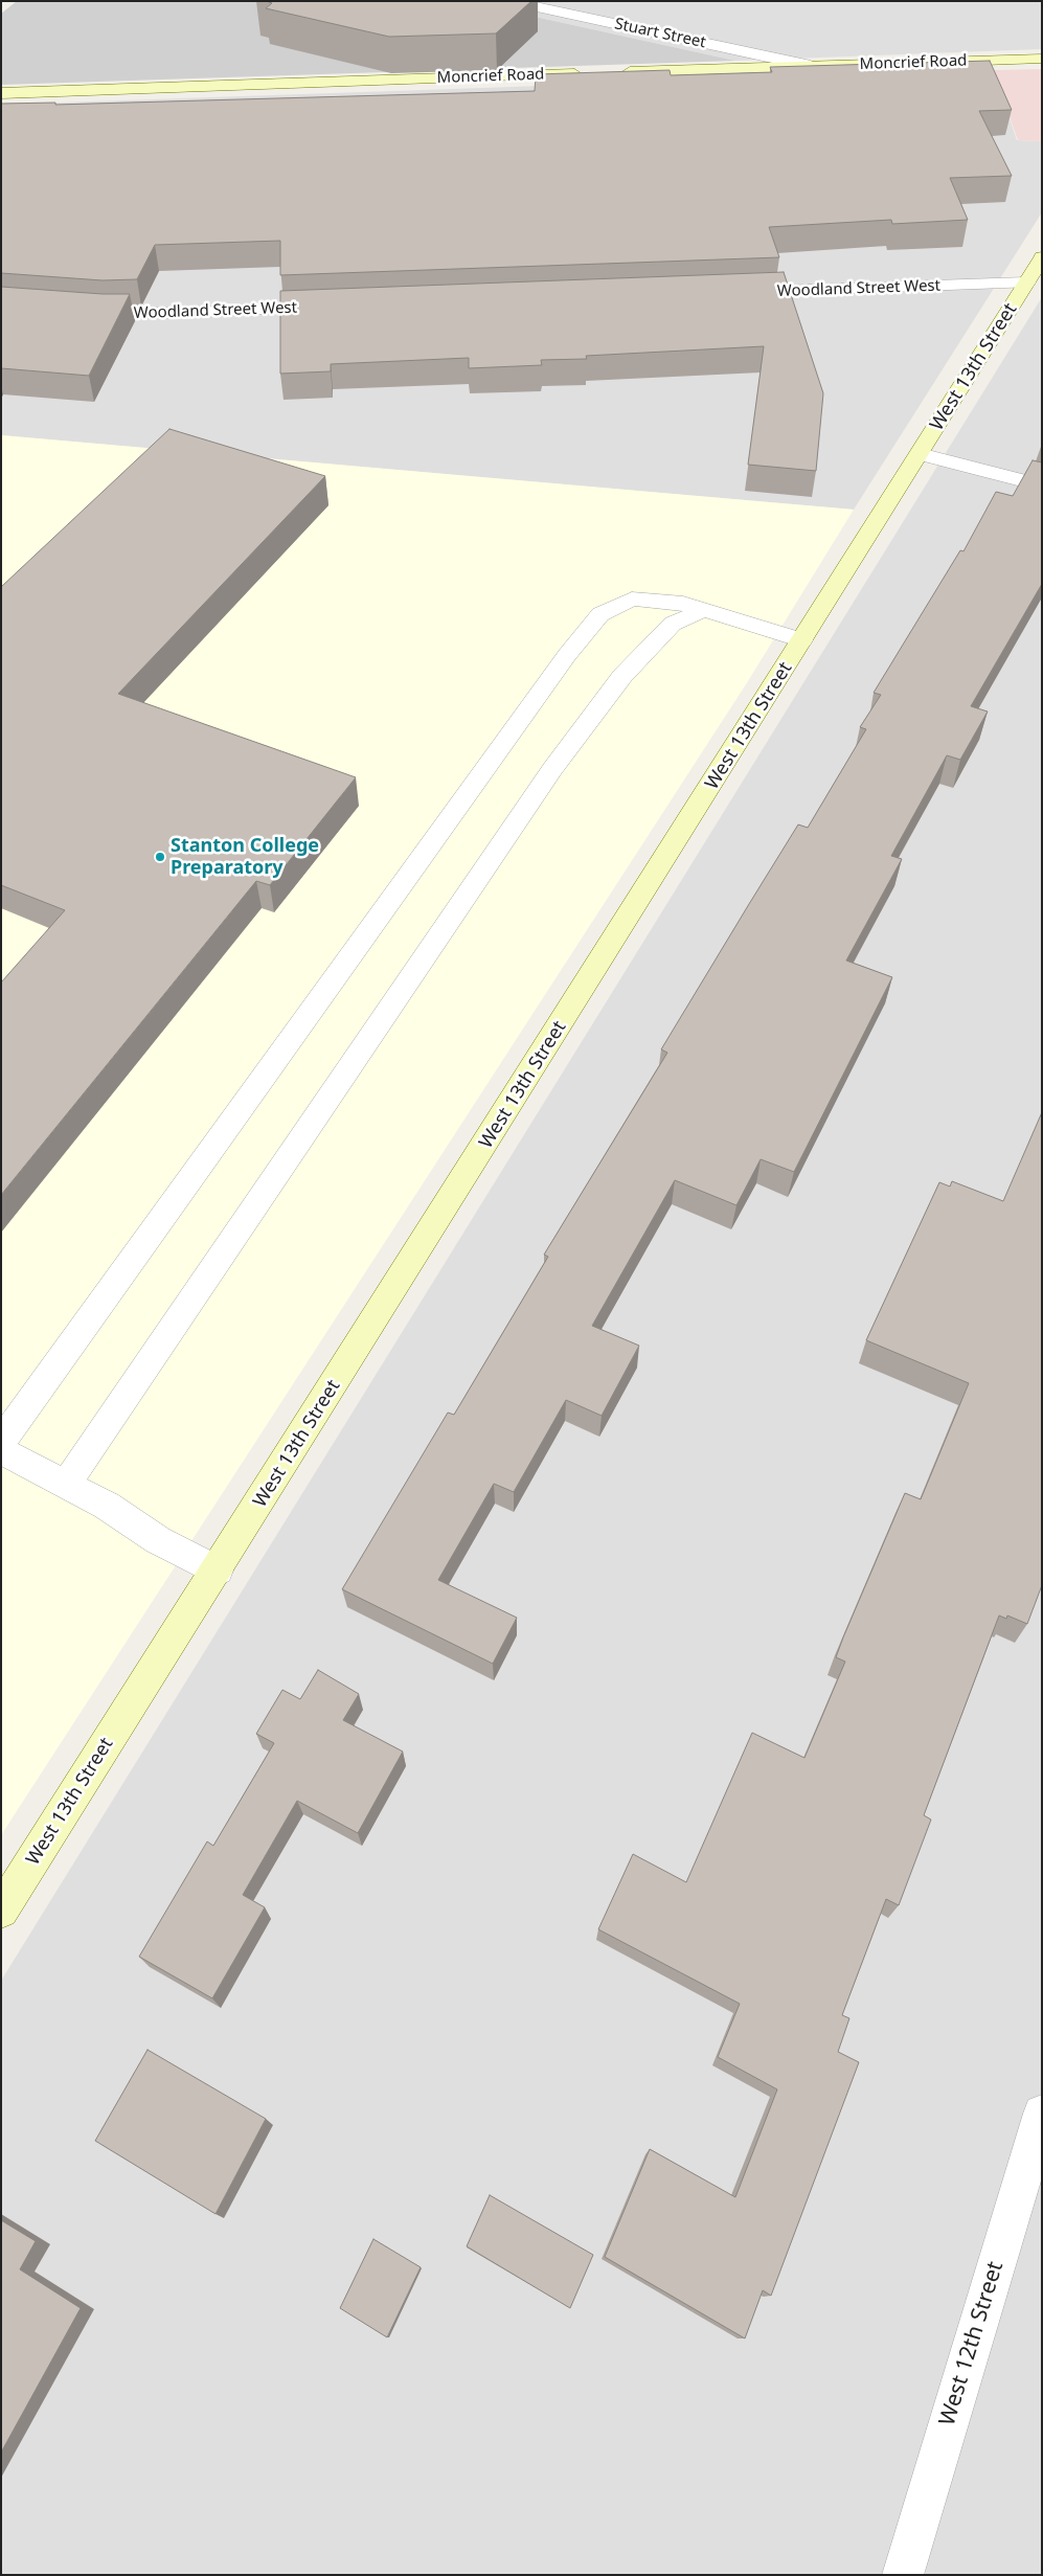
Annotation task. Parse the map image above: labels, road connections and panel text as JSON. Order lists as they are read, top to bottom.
{
  "streets": {
    "street": [
      "Stuart Street",
      "Moncrief Road",
      "Woodland Street West",
      "West 13th Street",
      "West 12th Street"
    ]
  },
  "crossings": [
    ["Stuart Street", "Moncrief Road"],
    ["Woodland Street West", "West 13th Street"]
  ],
  "places": ["Stanton College Preparatory"]
}
